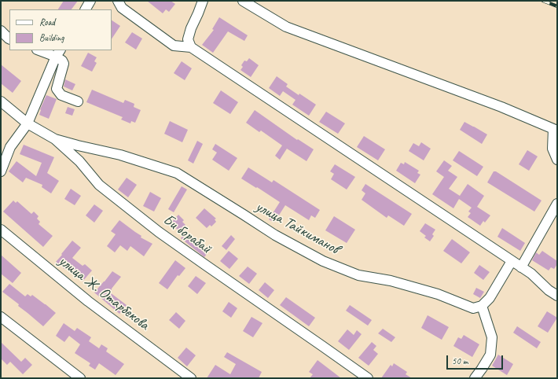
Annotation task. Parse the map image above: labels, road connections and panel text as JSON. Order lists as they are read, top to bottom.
{
  "streets": {
    "street": ["улица Тайкиманов", "Би борабай", "улица Ж. Отарбекова"]
  },
  "crossings": [
    ["улица Тайкиманов", "Би борабай"]
  ],
  "legend": ["Road", "Building"],
  "scale_bar": "50 m"
}
